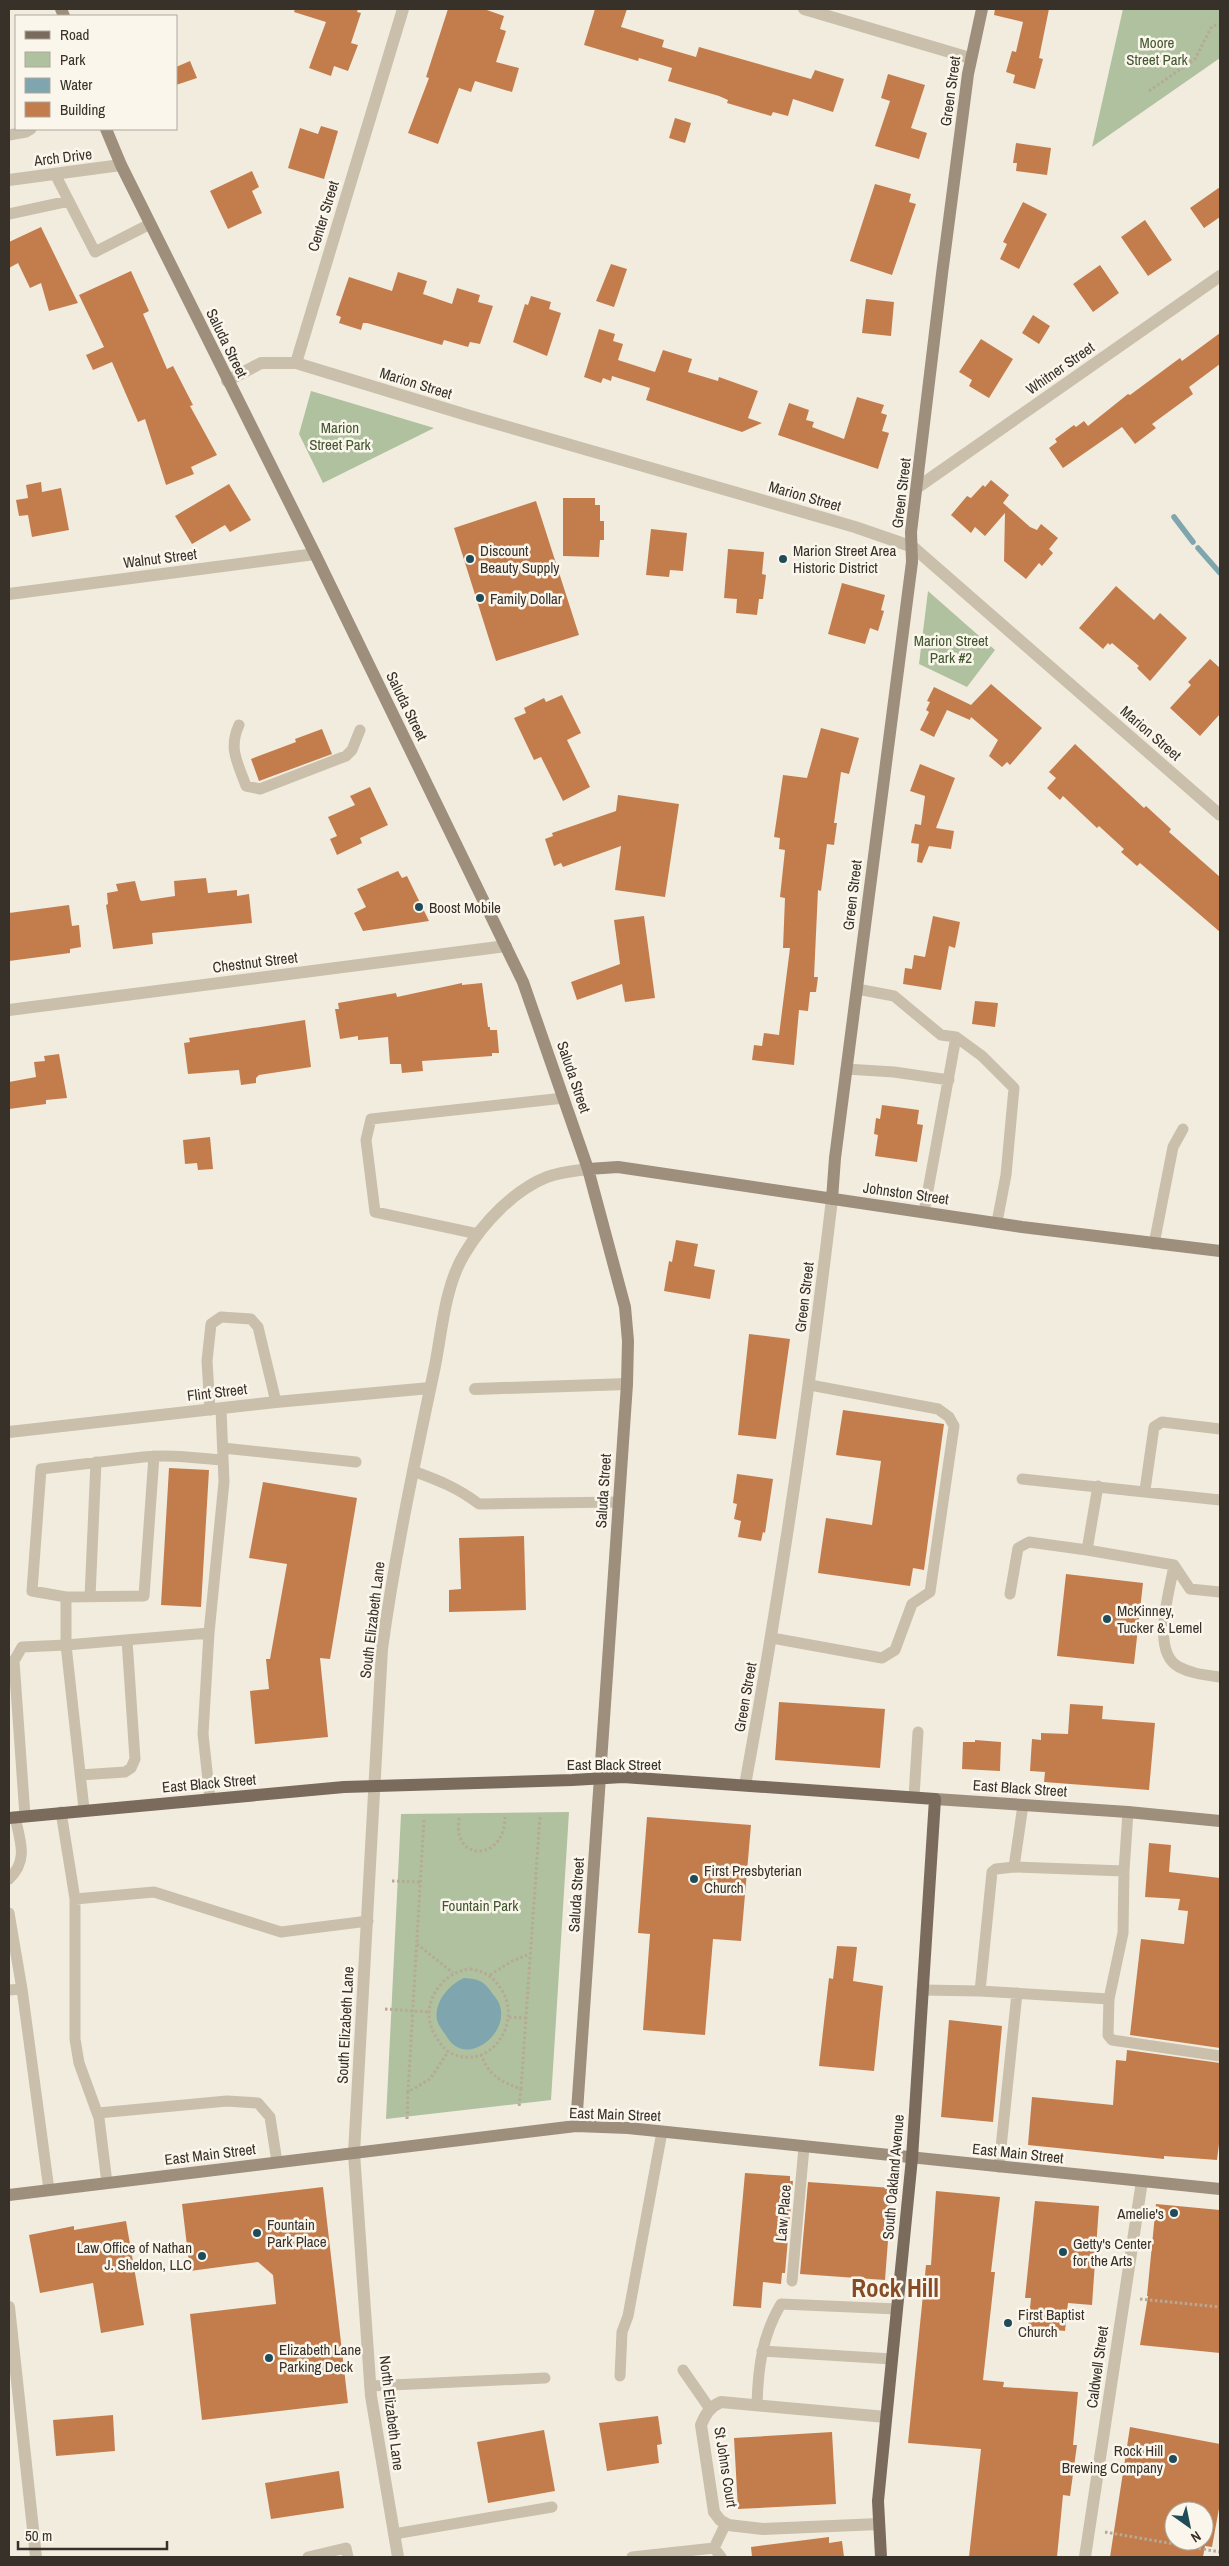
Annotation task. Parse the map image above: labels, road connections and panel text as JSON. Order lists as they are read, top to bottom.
{
  "streets": {
    "main road": ["East Black Street", "South Oakland Avenue"],
    "street": [
      "Green Street",
      "Arch Drive",
      "Center Street",
      "Saluda Street",
      "Whitner Street",
      "Marion Street",
      "Walnut Street",
      "Chestnut Street",
      "Johnston Street",
      "Flint Street",
      "South Elizabeth Lane",
      "East Main Street",
      "Caldwell Street",
      "North Elizabeth Lane",
      "St Johns Court"
    ],
    "lane": ["Law Place"]
  },
  "crossings": [
    ["Green Street", "Whitner Street"],
    ["Green Street", "Marion Street"],
    ["Green Street", "Johnston Street"],
    ["Green Street", "East Black Street"],
    ["Arch Drive", "Saluda Street"],
    ["Center Street", "Marion Street"],
    ["Saluda Street", "Walnut Street"],
    ["Saluda Street", "Chestnut Street"],
    ["Saluda Street", "Johnston Street"],
    ["Saluda Street", "South Elizabeth Lane"],
    ["Saluda Street", "East Black Street"],
    ["Saluda Street", "East Main Street"],
    ["Johnston Street", "South Elizabeth Lane"],
    ["Flint Street", "South Elizabeth Lane"],
    ["South Elizabeth Lane", "East Black Street"],
    ["South Elizabeth Lane", "East Main Street"],
    ["South Elizabeth Lane", "North Elizabeth Lane"],
    ["East Black Street", "South Oakland Avenue"],
    ["East Main Street", "South Oakland Avenue"],
    ["East Main Street", "Law Place"],
    ["East Main Street", "Caldwell Street"],
    ["East Main Street", "North Elizabeth Lane"],
    ["South Oakland Avenue", "St Johns Court"]
  ],
  "districts": ["Rock Hill"],
  "parks": [
    "Moore Street Park",
    "Marion Street Park",
    "Marion Street Park #2",
    "Fountain Park"
  ],
  "places": [
    "Discount Beauty Supply",
    "Marion Street Area Historic District",
    "Family Dollar",
    "Boost Mobile",
    "McKinney, Tucker & Lemel",
    "First Presbyterian Church",
    "Amelie's",
    "Fountain Park Place",
    "Getty's Center for the Arts",
    "Law Office of Nathan J. Sheldon, LLC",
    "First Baptist Church",
    "Elizabeth Lane Parking Deck",
    "Rock Hill Brewing Company"
  ],
  "legend": [
    "Road",
    "Park",
    "Water",
    "Building"
  ],
  "scale_bar": "50 m",
  "north": "bottom right"
}
